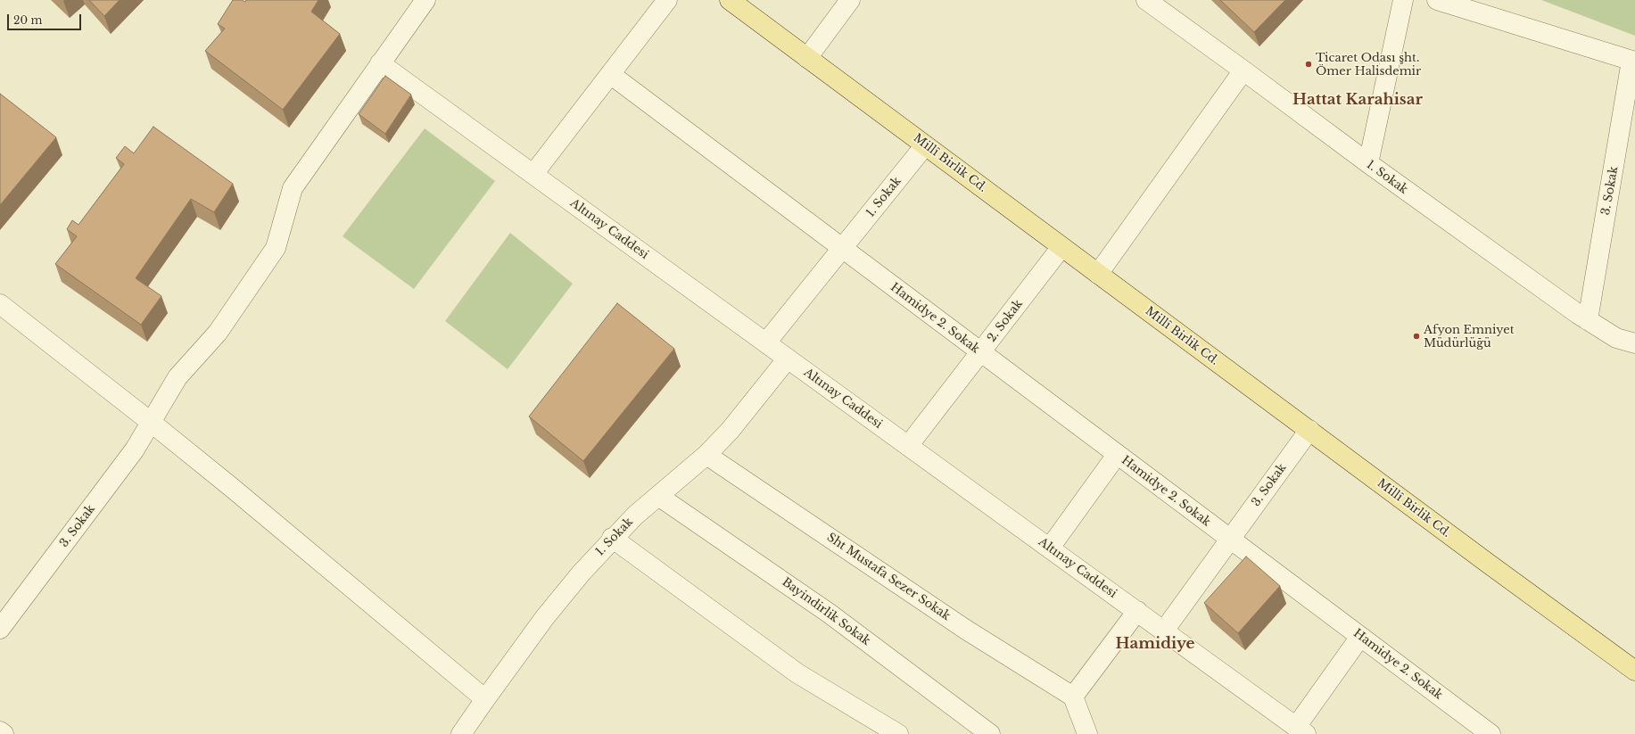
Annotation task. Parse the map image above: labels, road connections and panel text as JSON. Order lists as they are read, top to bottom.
{
  "streets": {
    "main road": ["Millî Birlik Cd."],
    "street": [
      "1. Sokak",
      "3. Sokak",
      "Altınay Caddesi",
      "Hamidye 2. Sokak",
      "2. Sokak",
      "Sht Mustafa Sezer Sokak",
      "Bayindirlik Sokak"
    ]
  },
  "crossings": [
    ["Millî Birlik Cd.", "1. Sokak"],
    ["Millî Birlik Cd.", "3. Sokak"],
    ["Millî Birlik Cd.", "2. Sokak"],
    ["1. Sokak", "3. Sokak"],
    ["1. Sokak", "Altınay Caddesi"],
    ["1. Sokak", "Hamidye 2. Sokak"],
    ["1. Sokak", "Sht Mustafa Sezer Sokak"],
    ["1. Sokak", "Bayindirlik Sokak"],
    ["3. Sokak", "Altınay Caddesi"],
    ["3. Sokak", "Hamidye 2. Sokak"],
    ["Altınay Caddesi", "2. Sokak"],
    ["Hamidye 2. Sokak", "2. Sokak"]
  ],
  "districts": ["Hattat Karahisar", "Hamidiye"],
  "places": ["Ticaret Odası şht. Ömer Halisdemir", "Afyon Emniyet Müdürlüğü"],
  "scale_bar": "20 m"
}
